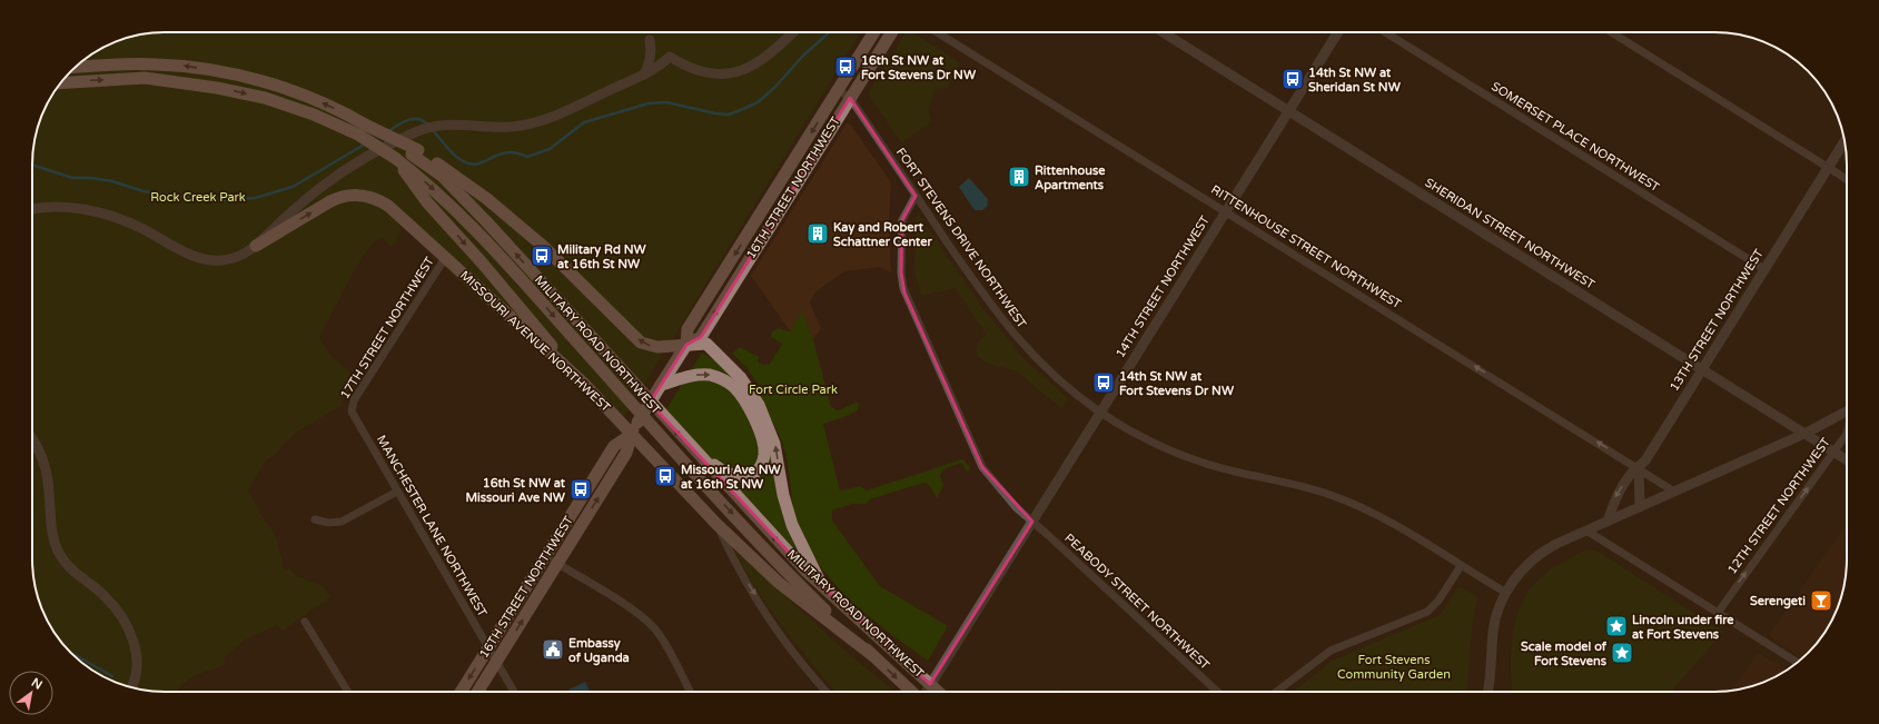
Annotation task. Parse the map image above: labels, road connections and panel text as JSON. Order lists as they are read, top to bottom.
{
  "streets": {
    "main road": ["16TH STREET NORTHWEST", "MISSOURI AVENUE NORTHWEST", "MILITARY ROAD NORTHWEST"],
    "street": [
      "SOMERSET PLACE NORTHWEST",
      "SHERIDAN STREET NORTHWEST",
      "FORT STEVENS DRIVE NORTHWEST",
      "RITTENHOUSE STREET NORTHWEST",
      "14TH STREET NORTHWEST",
      "13TH STREET NORTHWEST",
      "17TH STREET NORTHWEST",
      "12TH STREET NORTHWEST",
      "MANCHESTER LANE NORTHWEST",
      "PEABODY STREET NORTHWEST"
    ]
  },
  "crossings": [
    ["SOMERSET PLACE NORTHWEST", "13TH STREET NORTHWEST"],
    ["16TH STREET NORTHWEST", "FORT STEVENS DRIVE NORTHWEST"],
    ["16TH STREET NORTHWEST", "MISSOURI AVENUE NORTHWEST"],
    ["16TH STREET NORTHWEST", "MANCHESTER LANE NORTHWEST"],
    ["SHERIDAN STREET NORTHWEST", "14TH STREET NORTHWEST"],
    ["SHERIDAN STREET NORTHWEST", "13TH STREET NORTHWEST"],
    ["SHERIDAN STREET NORTHWEST", "12TH STREET NORTHWEST"],
    ["FORT STEVENS DRIVE NORTHWEST", "14TH STREET NORTHWEST"],
    ["FORT STEVENS DRIVE NORTHWEST", "PEABODY STREET NORTHWEST"],
    ["RITTENHOUSE STREET NORTHWEST", "14TH STREET NORTHWEST"],
    ["RITTENHOUSE STREET NORTHWEST", "13TH STREET NORTHWEST"],
    ["14TH STREET NORTHWEST", "MILITARY ROAD NORTHWEST"],
    ["14TH STREET NORTHWEST", "PEABODY STREET NORTHWEST"],
    ["17TH STREET NORTHWEST", "MISSOURI AVENUE NORTHWEST"],
    ["17TH STREET NORTHWEST", "MANCHESTER LANE NORTHWEST"]
  ],
  "one_way": ["RITTENHOUSE STREET NORTHWEST", "12TH STREET NORTHWEST"],
  "parks": ["Rock Creek Park", "Fort Circle Park", "Fort Stevens Community Garden"],
  "places": {
    "bus stop": [
      "16th St NW at Fort Stevens Dr NW",
      "14th St NW at Sheridan St NW",
      "Military Rd NW at 16th St NW",
      "14th St NW at Fort Stevens Dr NW",
      "Missouri Ave NW at 16th St NW",
      "16th St NW at Missouri Ave NW"
    ],
    "building": ["Rittenhouse Apartments", "Kay and Robert Schattner Center"],
    "bar": ["Serengeti"],
    "place": ["Lincoln under fire at Fort Stevens", "Scale model of Fort Stevens"],
    "public building": ["Embassy of Uganda"]
  },
  "north": "top right"
}
